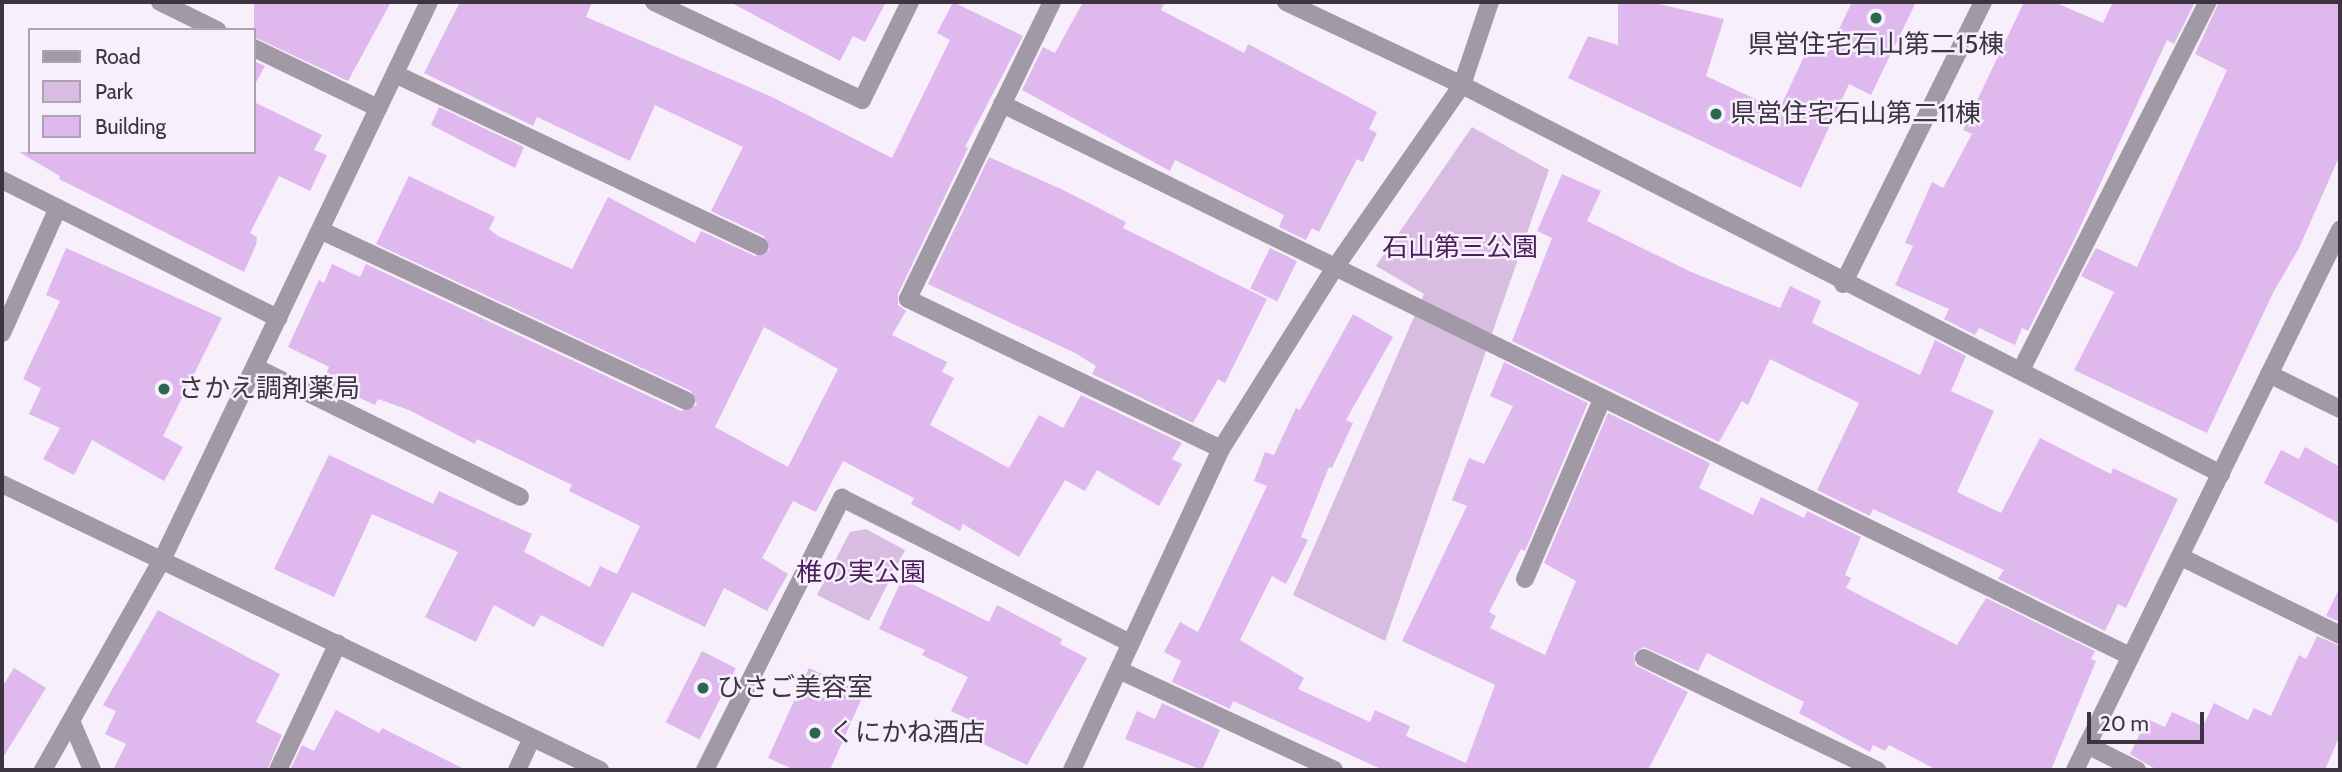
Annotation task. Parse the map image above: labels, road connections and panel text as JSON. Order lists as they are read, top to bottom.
{
  "parks": ["石山第三公園", "椎の実公園"],
  "places": [
    "県営住宅石山第二15棟",
    "県営住宅石山第二11棟",
    "さかえ調剤薬局",
    "ひさご美容室",
    "くにかね酒店"
  ],
  "legend": ["Road", "Park", "Building"],
  "scale_bar": "20 m"
}
